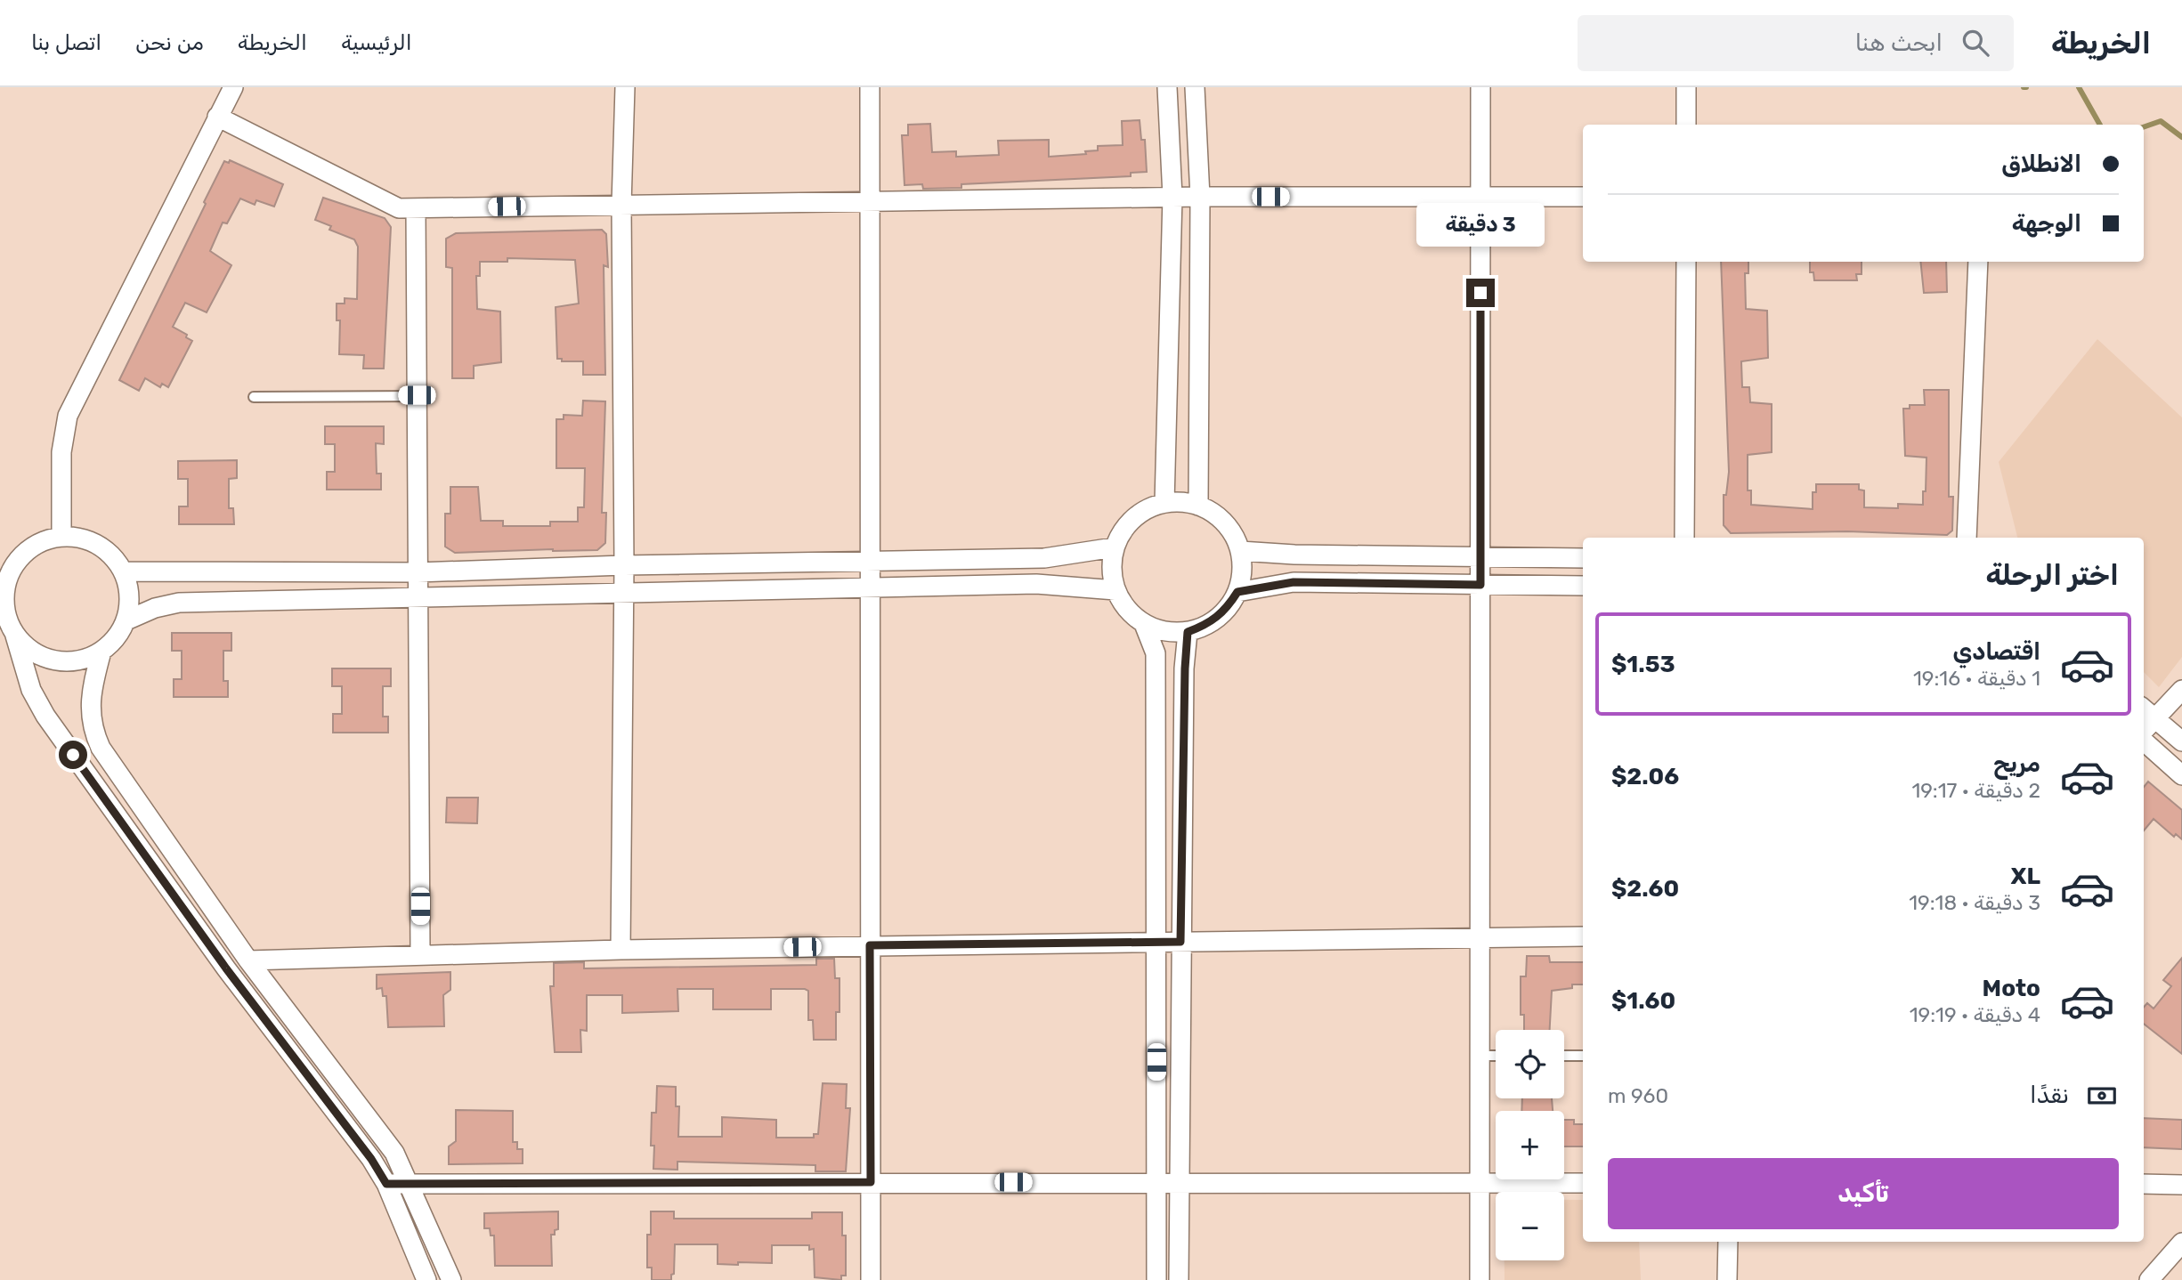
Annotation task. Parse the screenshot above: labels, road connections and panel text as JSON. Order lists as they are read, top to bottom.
{
  "page": {
    "header": "الخريطة",
    "search": "ابحث هنا",
    "nav": [
      "الرئيسية",
      "الخريطة",
      "من نحن",
      "اتصل بنا"
    ],
    "banner": ["الانطلاق", "الوجهة"],
    "bubble": "3 دقيقة",
    "heading": "اختر الرحلة",
    "list": [
      {
        "name": "اقتصادي",
        "note": "1 دقيقة · 19:16",
        "value": "$1.53"
      },
      {
        "name": "مريح",
        "note": "2 دقيقة · 19:17",
        "value": "$2.06"
      },
      {
        "name": "XL",
        "note": "3 دقيقة · 19:18",
        "value": "$2.60"
      },
      {
        "name": "Moto",
        "note": "4 دقيقة · 19:19",
        "value": "$1.60"
      }
    ],
    "map_buttons": ["+", "−"],
    "pay": ["نقدًا", "960 m"],
    "buttons": "تأكيد"
  }
}
